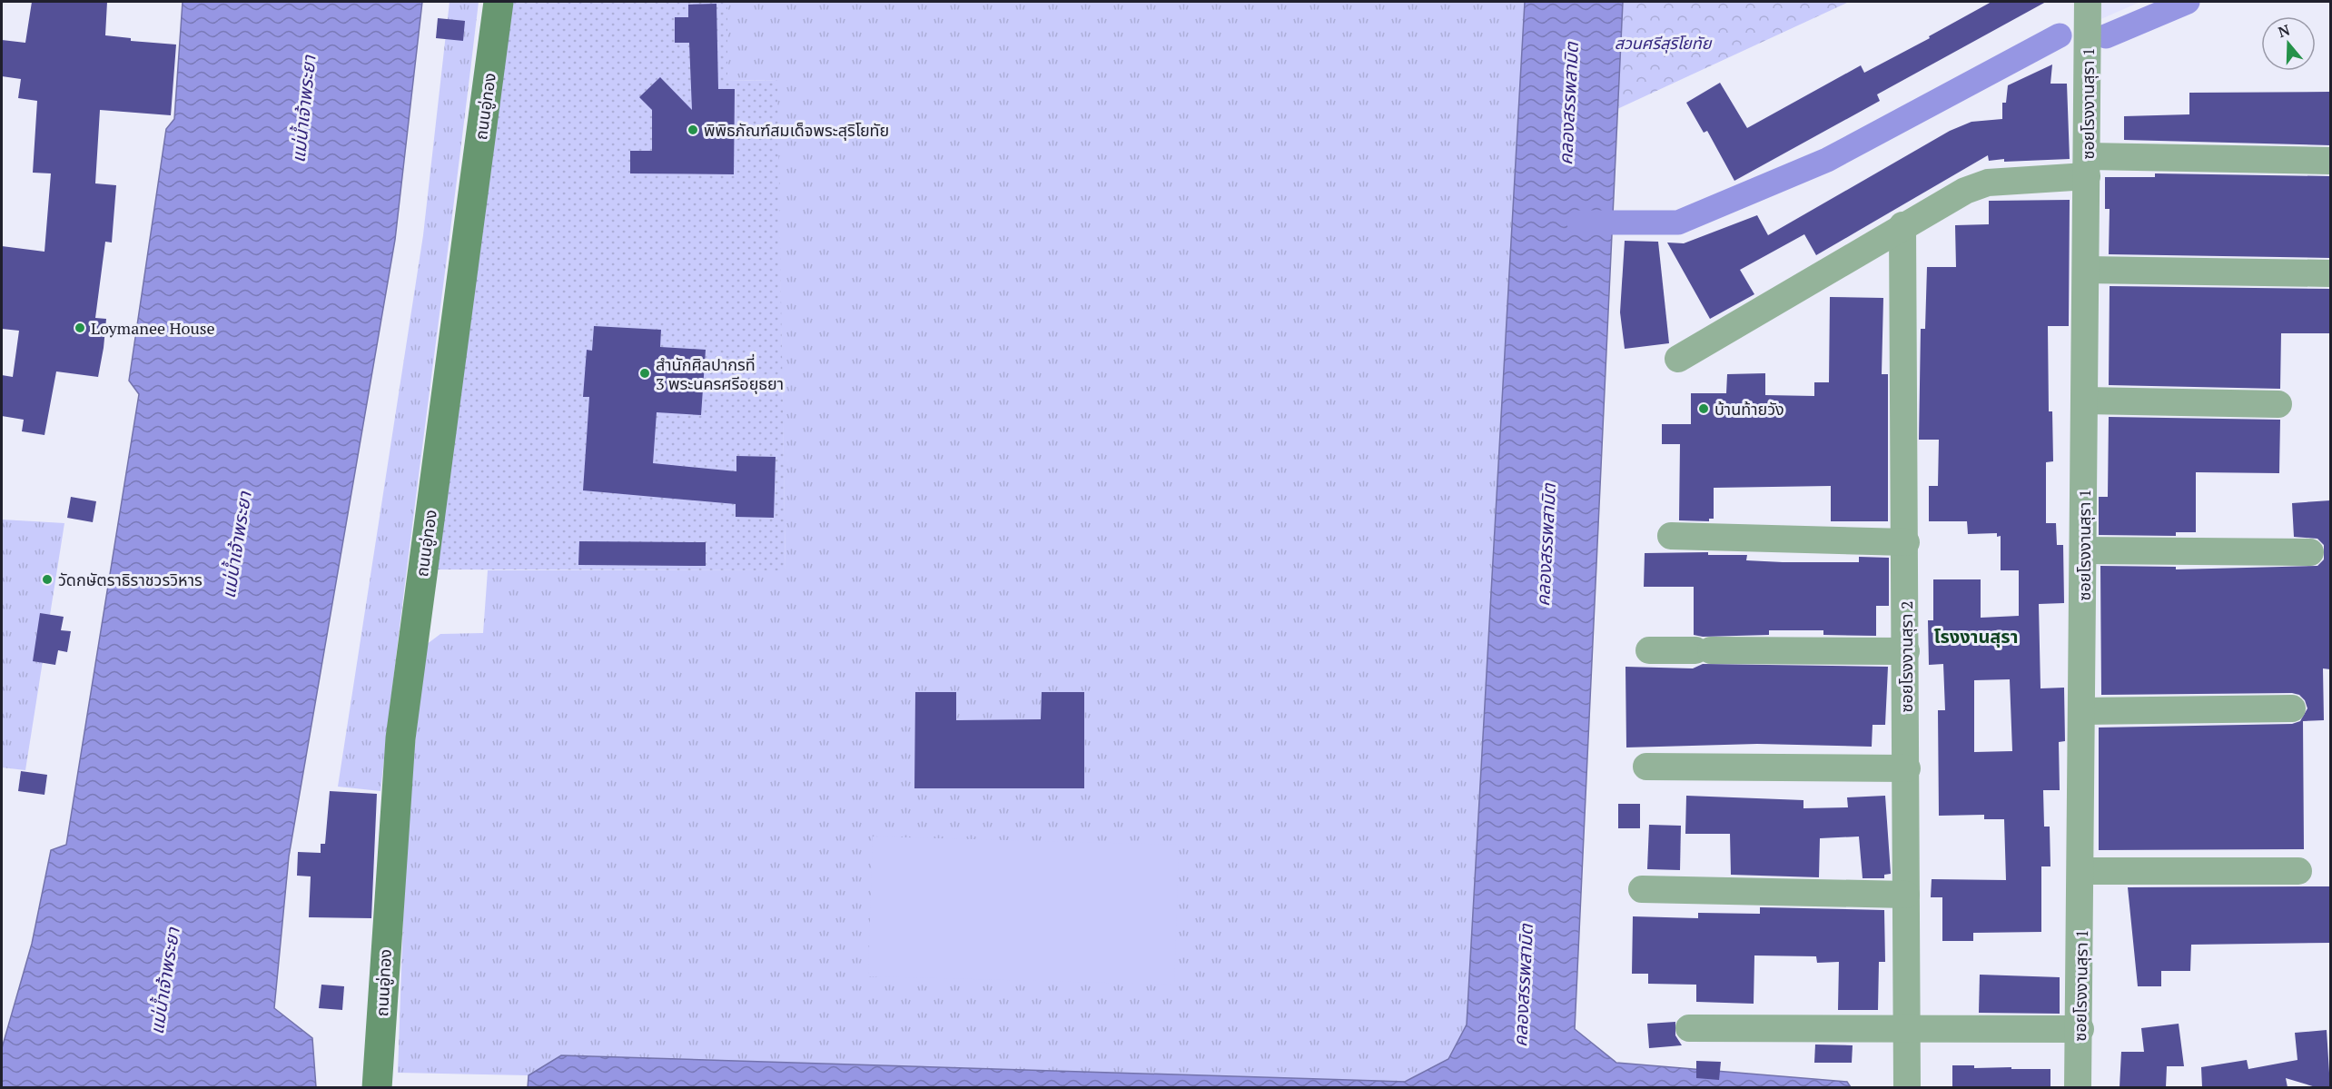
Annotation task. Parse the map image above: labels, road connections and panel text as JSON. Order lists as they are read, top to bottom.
{
  "streets": {
    "main road": ["ถนนอู่ทอง"],
    "street": ["ซอยโรงงานสุรา 1", "ซอยโรงงานสุรา 2"]
  },
  "districts": ["โรงงานสุรา"],
  "water": ["คลองสรรพสามิต", "แม่น้ำเจ้าพระยา"],
  "parks": ["สวนศรีสุริโยทัย"],
  "places": [
    "พิพิธภัณฑ์สมเด็จพระสุริโยทัย",
    "Loymanee House",
    "สำนักศิลปากรที่ 3 พระนครศรีอยุธยา",
    "บ้านท้ายวัง",
    "วัดกษัตราธิราชวรวิหาร"
  ],
  "north": "top"
}
